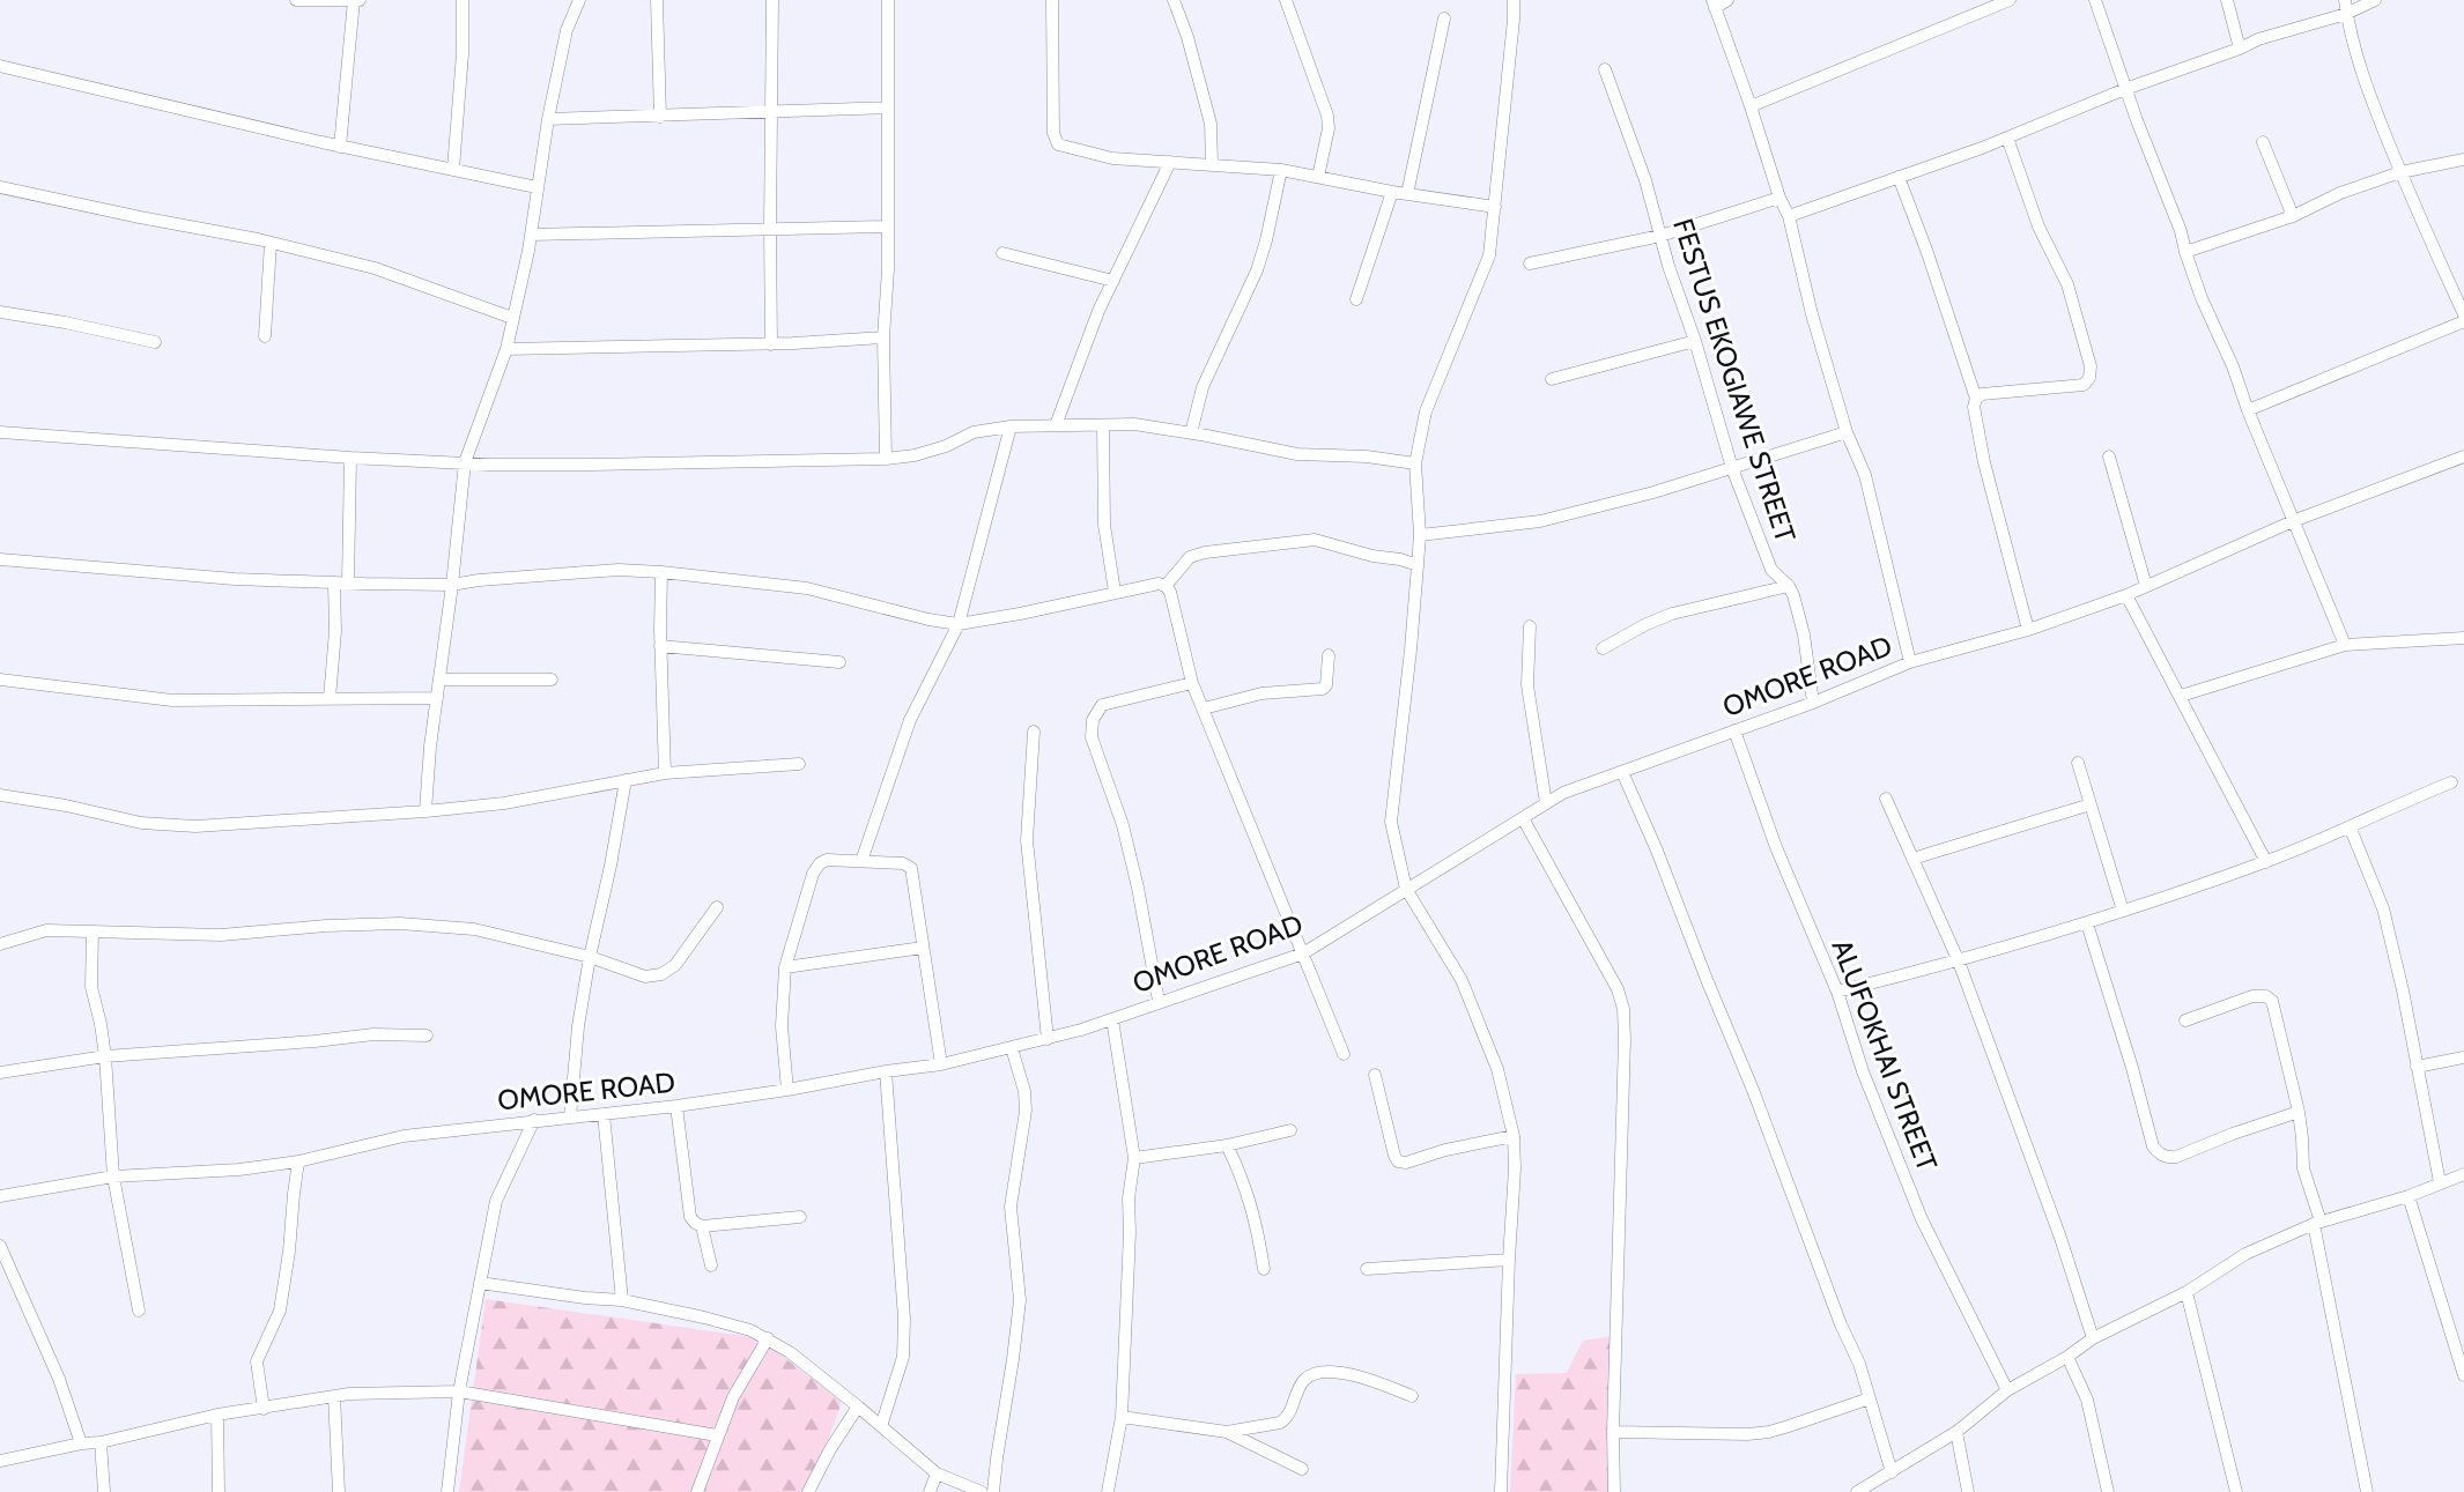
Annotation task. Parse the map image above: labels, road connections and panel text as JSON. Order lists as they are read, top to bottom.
{
  "streets": {
    "street": ["FESTUS EKOGIAWE STREET", "OMORE ROAD", "ALUFOKHAI STREET"]
  },
  "crossings": [
    ["FESTUS EKOGIAWE STREET", "OMORE ROAD"],
    ["OMORE ROAD", "ALUFOKHAI STREET"]
  ]
}
